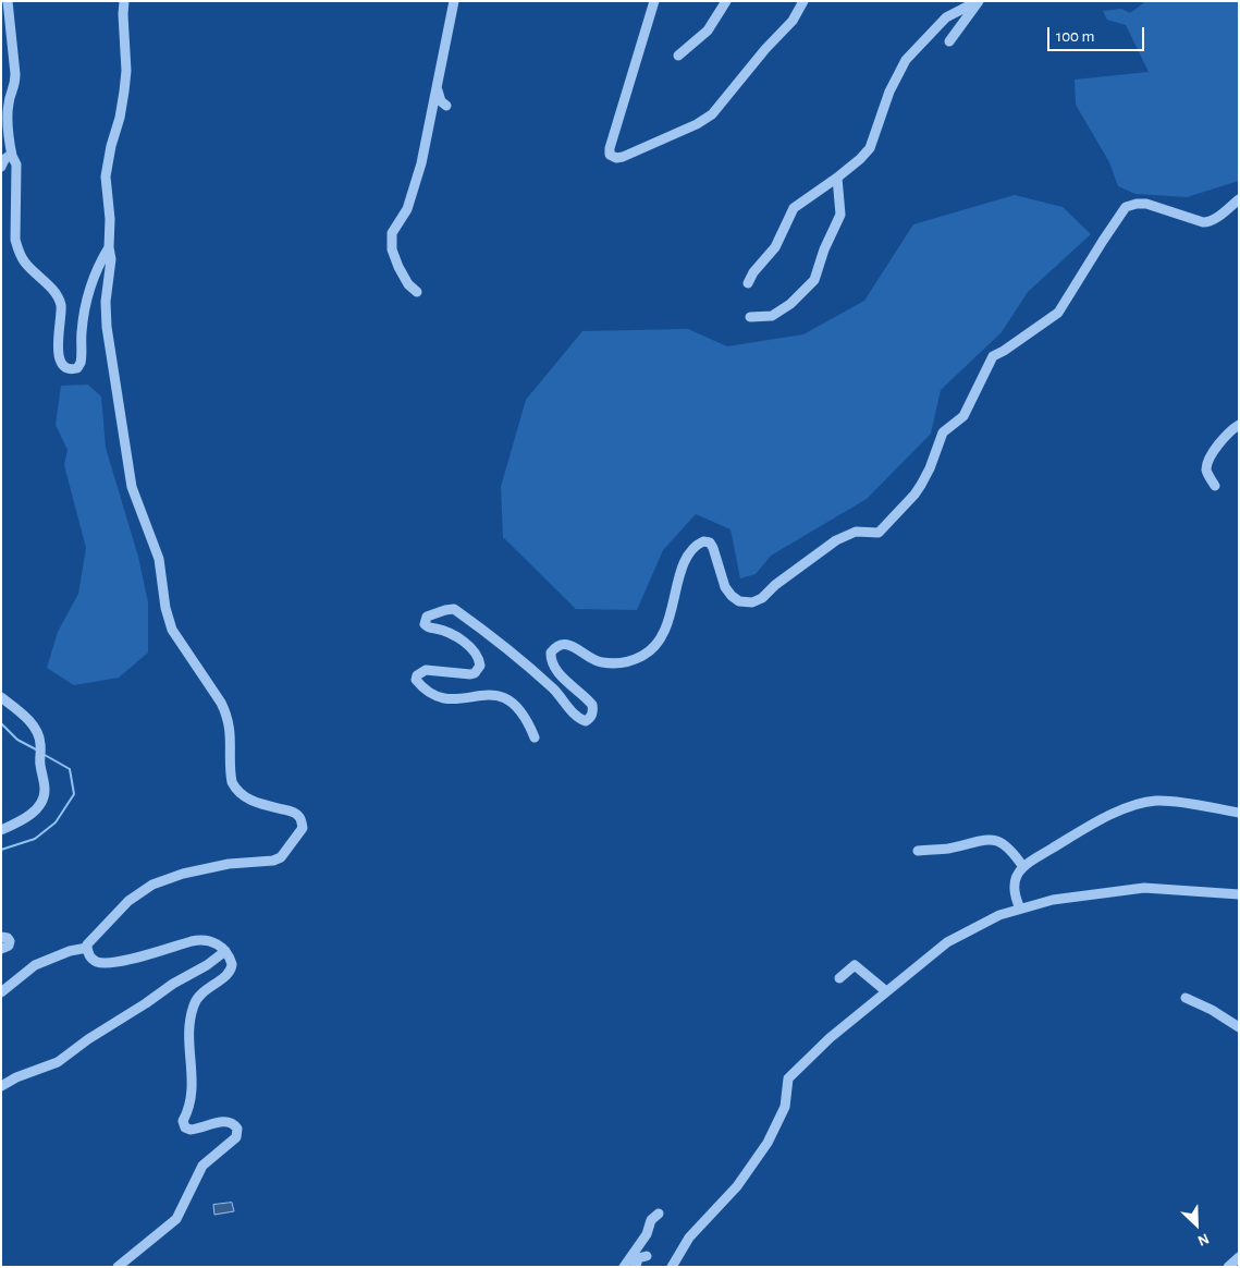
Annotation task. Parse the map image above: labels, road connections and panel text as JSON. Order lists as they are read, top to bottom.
{
  "scale_bar": "100 m",
  "north": "bottom right"
}
